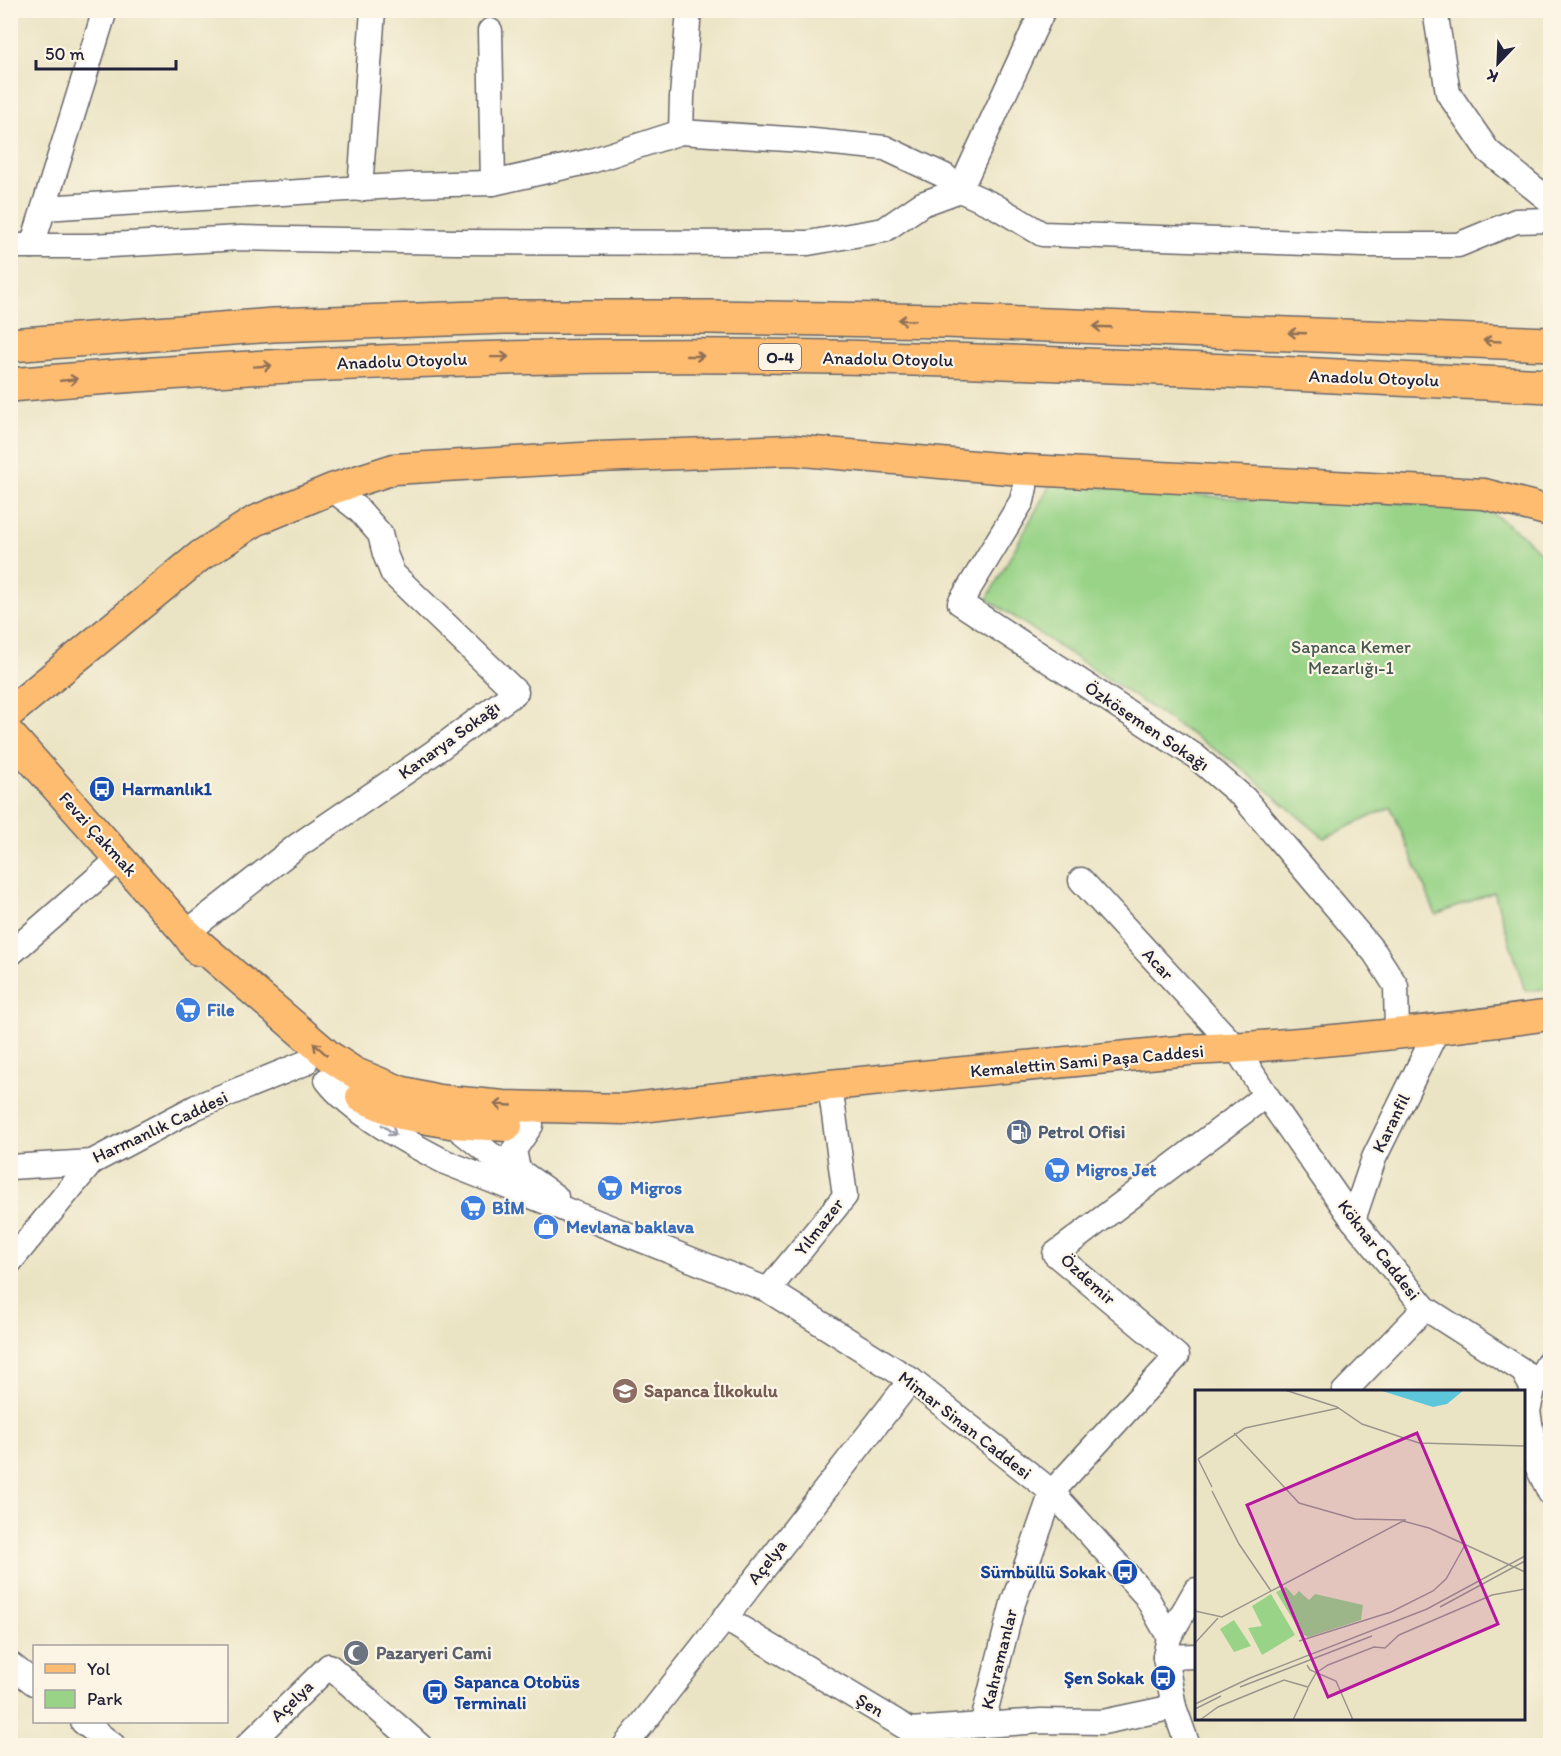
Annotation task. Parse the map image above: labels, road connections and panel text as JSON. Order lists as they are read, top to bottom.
{
  "streets": {
    "highway": ["O-4", "Anadolu Otoyolu"],
    "main road": ["Fevzi Çakmak", "Kemalettin Sami Paşa Caddesi"],
    "street": [
      "Özkösemen Sokağı",
      "Kanarya Sokağı",
      "Acar",
      "Karanfil",
      "Harmanlık Caddesi",
      "Yılmazer",
      "Köknar Caddesi",
      "Özdemir",
      "Mimar Sinan Caddesi",
      "Açelya",
      "Kahramanlar",
      "Şen"
    ]
  },
  "crossings": [
    ["Özkösemen Sokağı", "Kemalettin Sami Paşa Caddesi"],
    ["Kanarya Sokağı", "Fevzi Çakmak"],
    ["Kanarya Sokağı", "Kemalettin Sami Paşa Caddesi"],
    ["Fevzi Çakmak", "Kemalettin Sami Paşa Caddesi"],
    ["Acar", "Kemalettin Sami Paşa Caddesi"],
    ["Acar", "Köknar Caddesi"],
    ["Kemalettin Sami Paşa Caddesi", "Karanfil"],
    ["Kemalettin Sami Paşa Caddesi", "Harmanlık Caddesi"],
    ["Kemalettin Sami Paşa Caddesi", "Yılmazer"],
    ["Kemalettin Sami Paşa Caddesi", "Köknar Caddesi"],
    ["Karanfil", "Köknar Caddesi"],
    ["Yılmazer", "Mimar Sinan Caddesi"],
    ["Köknar Caddesi", "Özdemir"],
    ["Özdemir", "Mimar Sinan Caddesi"],
    ["Özdemir", "Kahramanlar"],
    ["Mimar Sinan Caddesi", "Açelya"],
    ["Mimar Sinan Caddesi", "Kahramanlar"],
    ["Mimar Sinan Caddesi", "Şen"],
    ["Açelya", "Şen"],
    ["Kahramanlar", "Şen"]
  ],
  "parks": ["Sapanca Kemer Mezarlığı-1"],
  "places": {
    "bus stop": [
      "Harmanlık1",
      "Sümbüllü Sokak",
      "Şen Sokak",
      "Sapanca Otobüs Terminali"
    ],
    "supermarket": [
      "File",
      "Migros Jet",
      "Migros",
      "BİM"
    ],
    "fuel station": ["Petrol Ofisi"],
    "shop": ["Mevlana baklava"],
    "school or university": ["Sapanca İlkokulu"],
    "mosque": ["Pazaryeri Cami"]
  },
  "legend": ["Yol", "Park"],
  "scale_bar": "50 m",
  "north": "bottom left"
}
